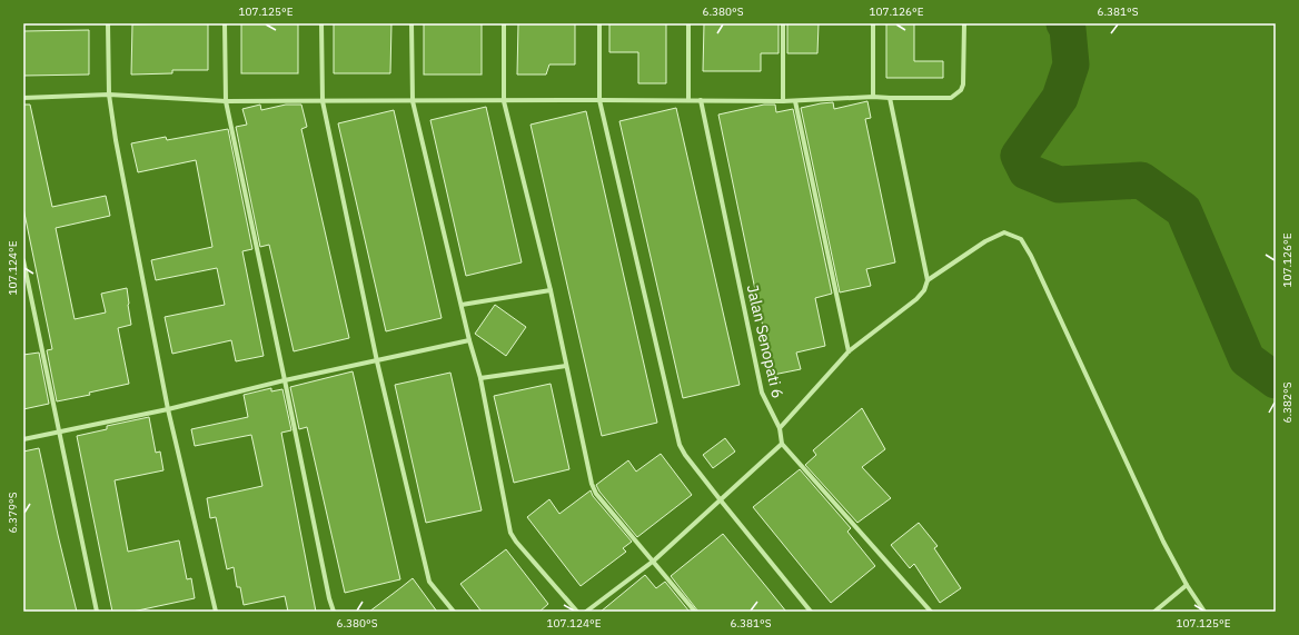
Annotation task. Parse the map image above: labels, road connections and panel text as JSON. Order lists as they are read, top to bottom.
{
  "streets": {
    "street": ["Jalan Senopati 6"]
  },
  "coordinates": [
    "107.125°E",
    "6.380°S",
    "107.126°E",
    "6.381°S",
    "107.124°E",
    "6.382°S",
    "6.379°S"
  ]
}
